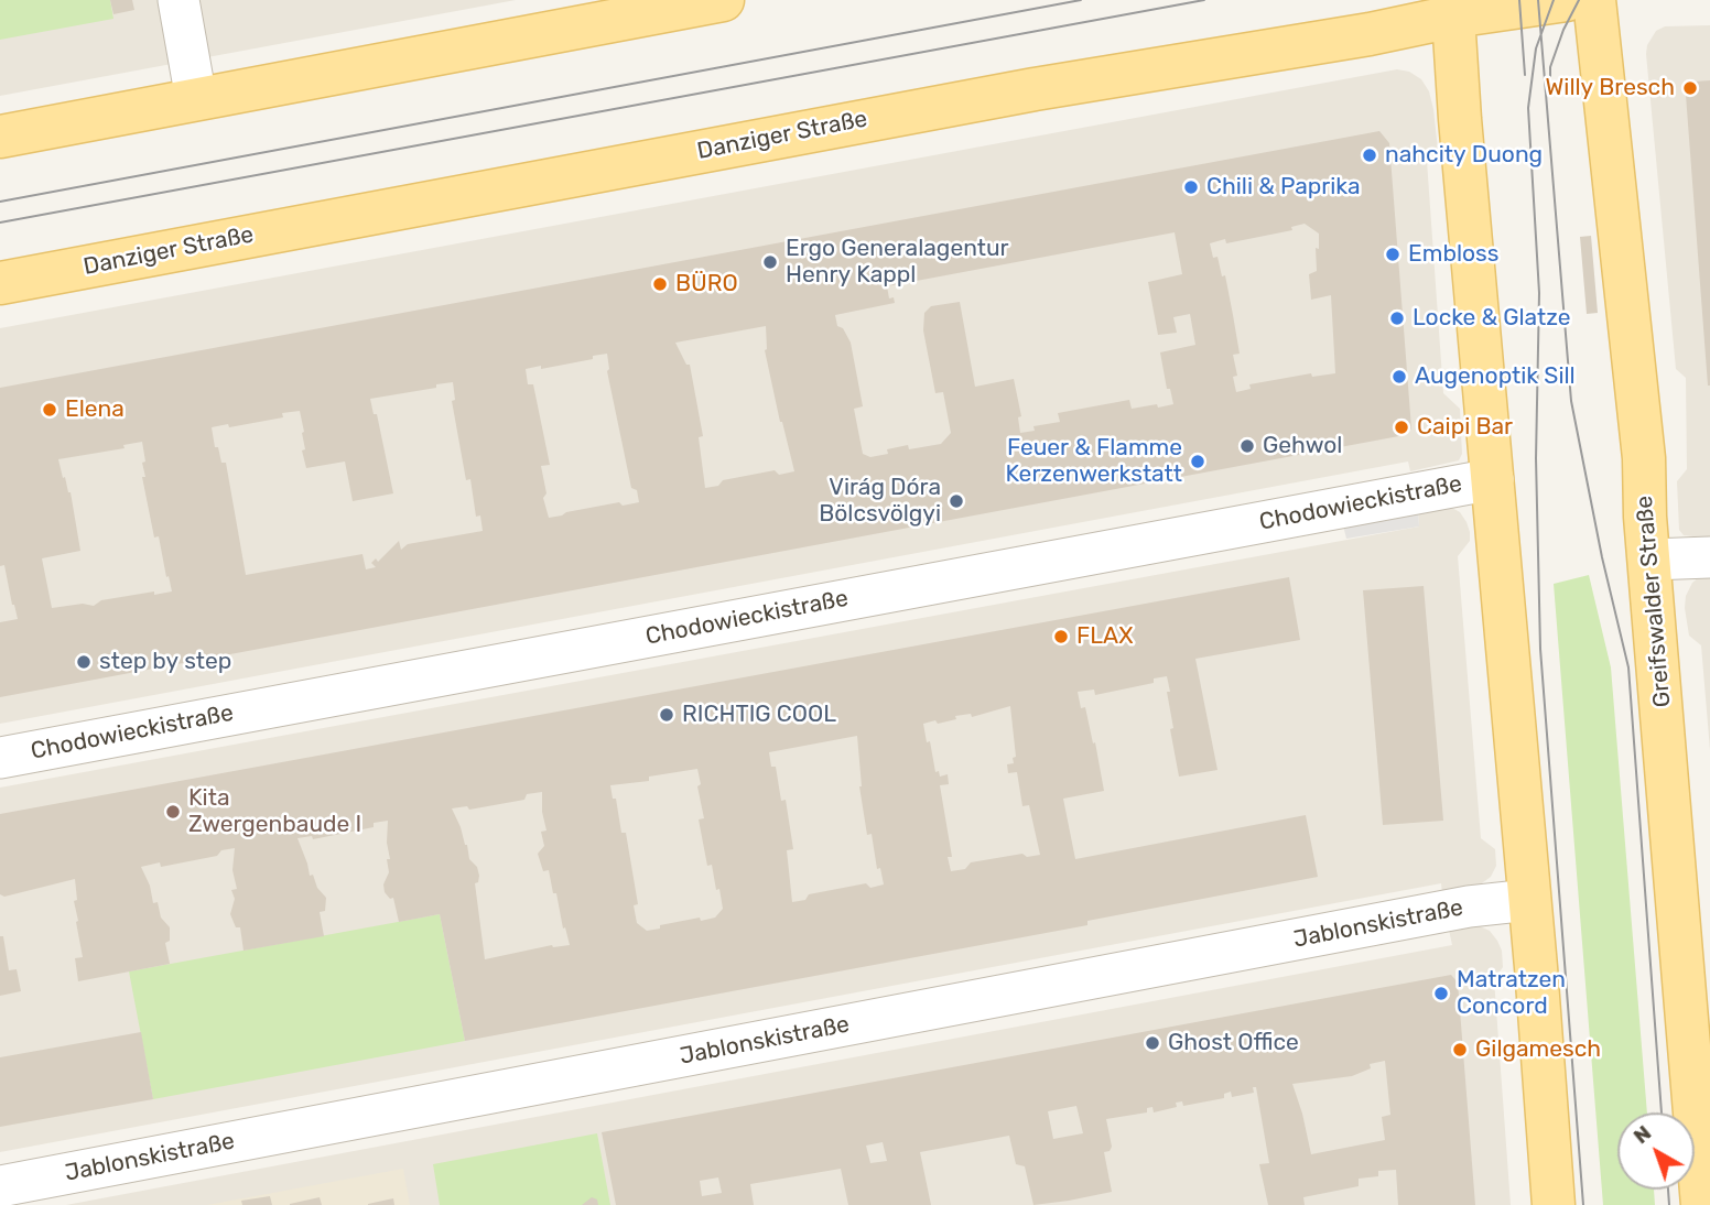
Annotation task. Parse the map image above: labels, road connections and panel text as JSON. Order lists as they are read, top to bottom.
{
  "streets": {
    "main road": ["Danziger Straße", "Greifswalder Straße"],
    "street": ["Chodowieckistraße", "Jablonskistraße"]
  },
  "places": [
    "Willy Bresch",
    "nahcity Duong",
    "Chili & Paprika",
    "Embloss",
    "Ergo Generalagentur Henry Kappl",
    "BÜRO",
    "Locke & Glatze",
    "Augenoptik Sill",
    "Elena",
    "Caipi Bar",
    "Gehwol",
    "Feuer & Flamme Kerzenwerkstatt",
    "Virág Dóra Bölcsvölgyi",
    "FLAX",
    "step by step",
    "RICHTIG COOL",
    "Kita Zwergenbaude I",
    "Matratzen Concord",
    "Ghost Office",
    "Gilgamesch"
  ],
  "north": "top left"
}
